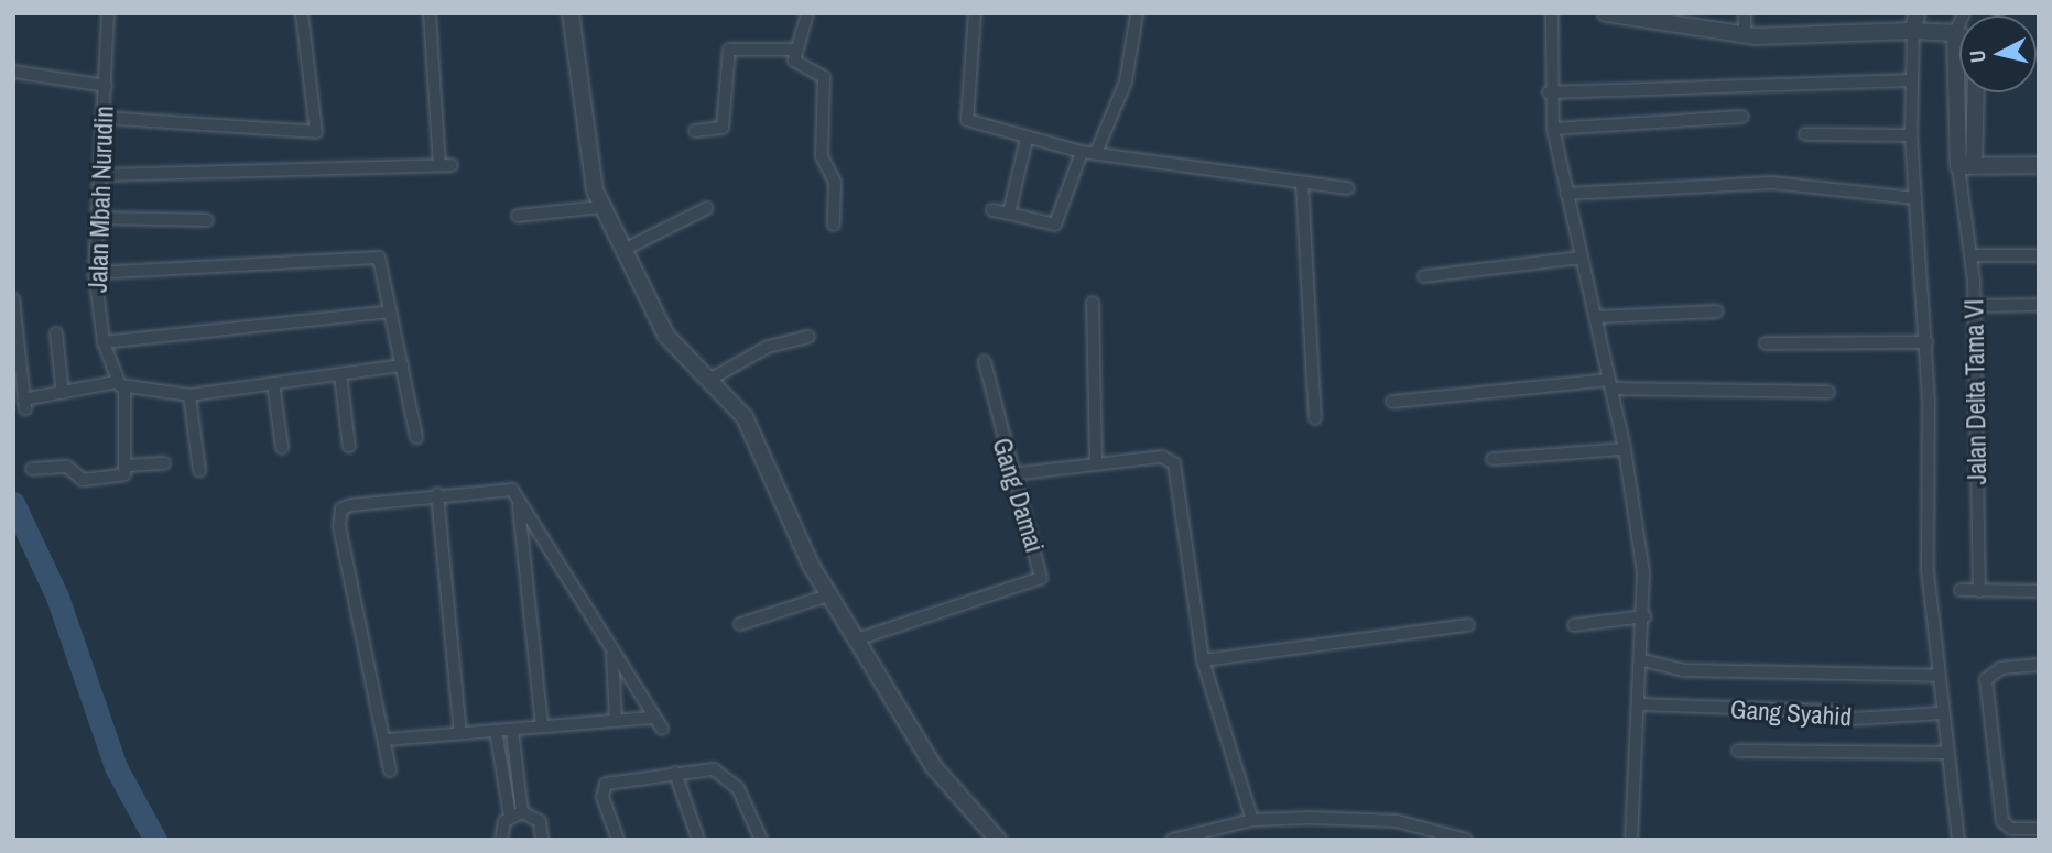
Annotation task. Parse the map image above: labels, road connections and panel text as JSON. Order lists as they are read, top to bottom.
{
  "streets": {
    "street": [
      "Jalan Mbah Nurudin",
      "Jalan Delta Tama VI",
      "Gang Damai",
      "Gang Syahid"
    ]
  },
  "north": "left"
}
